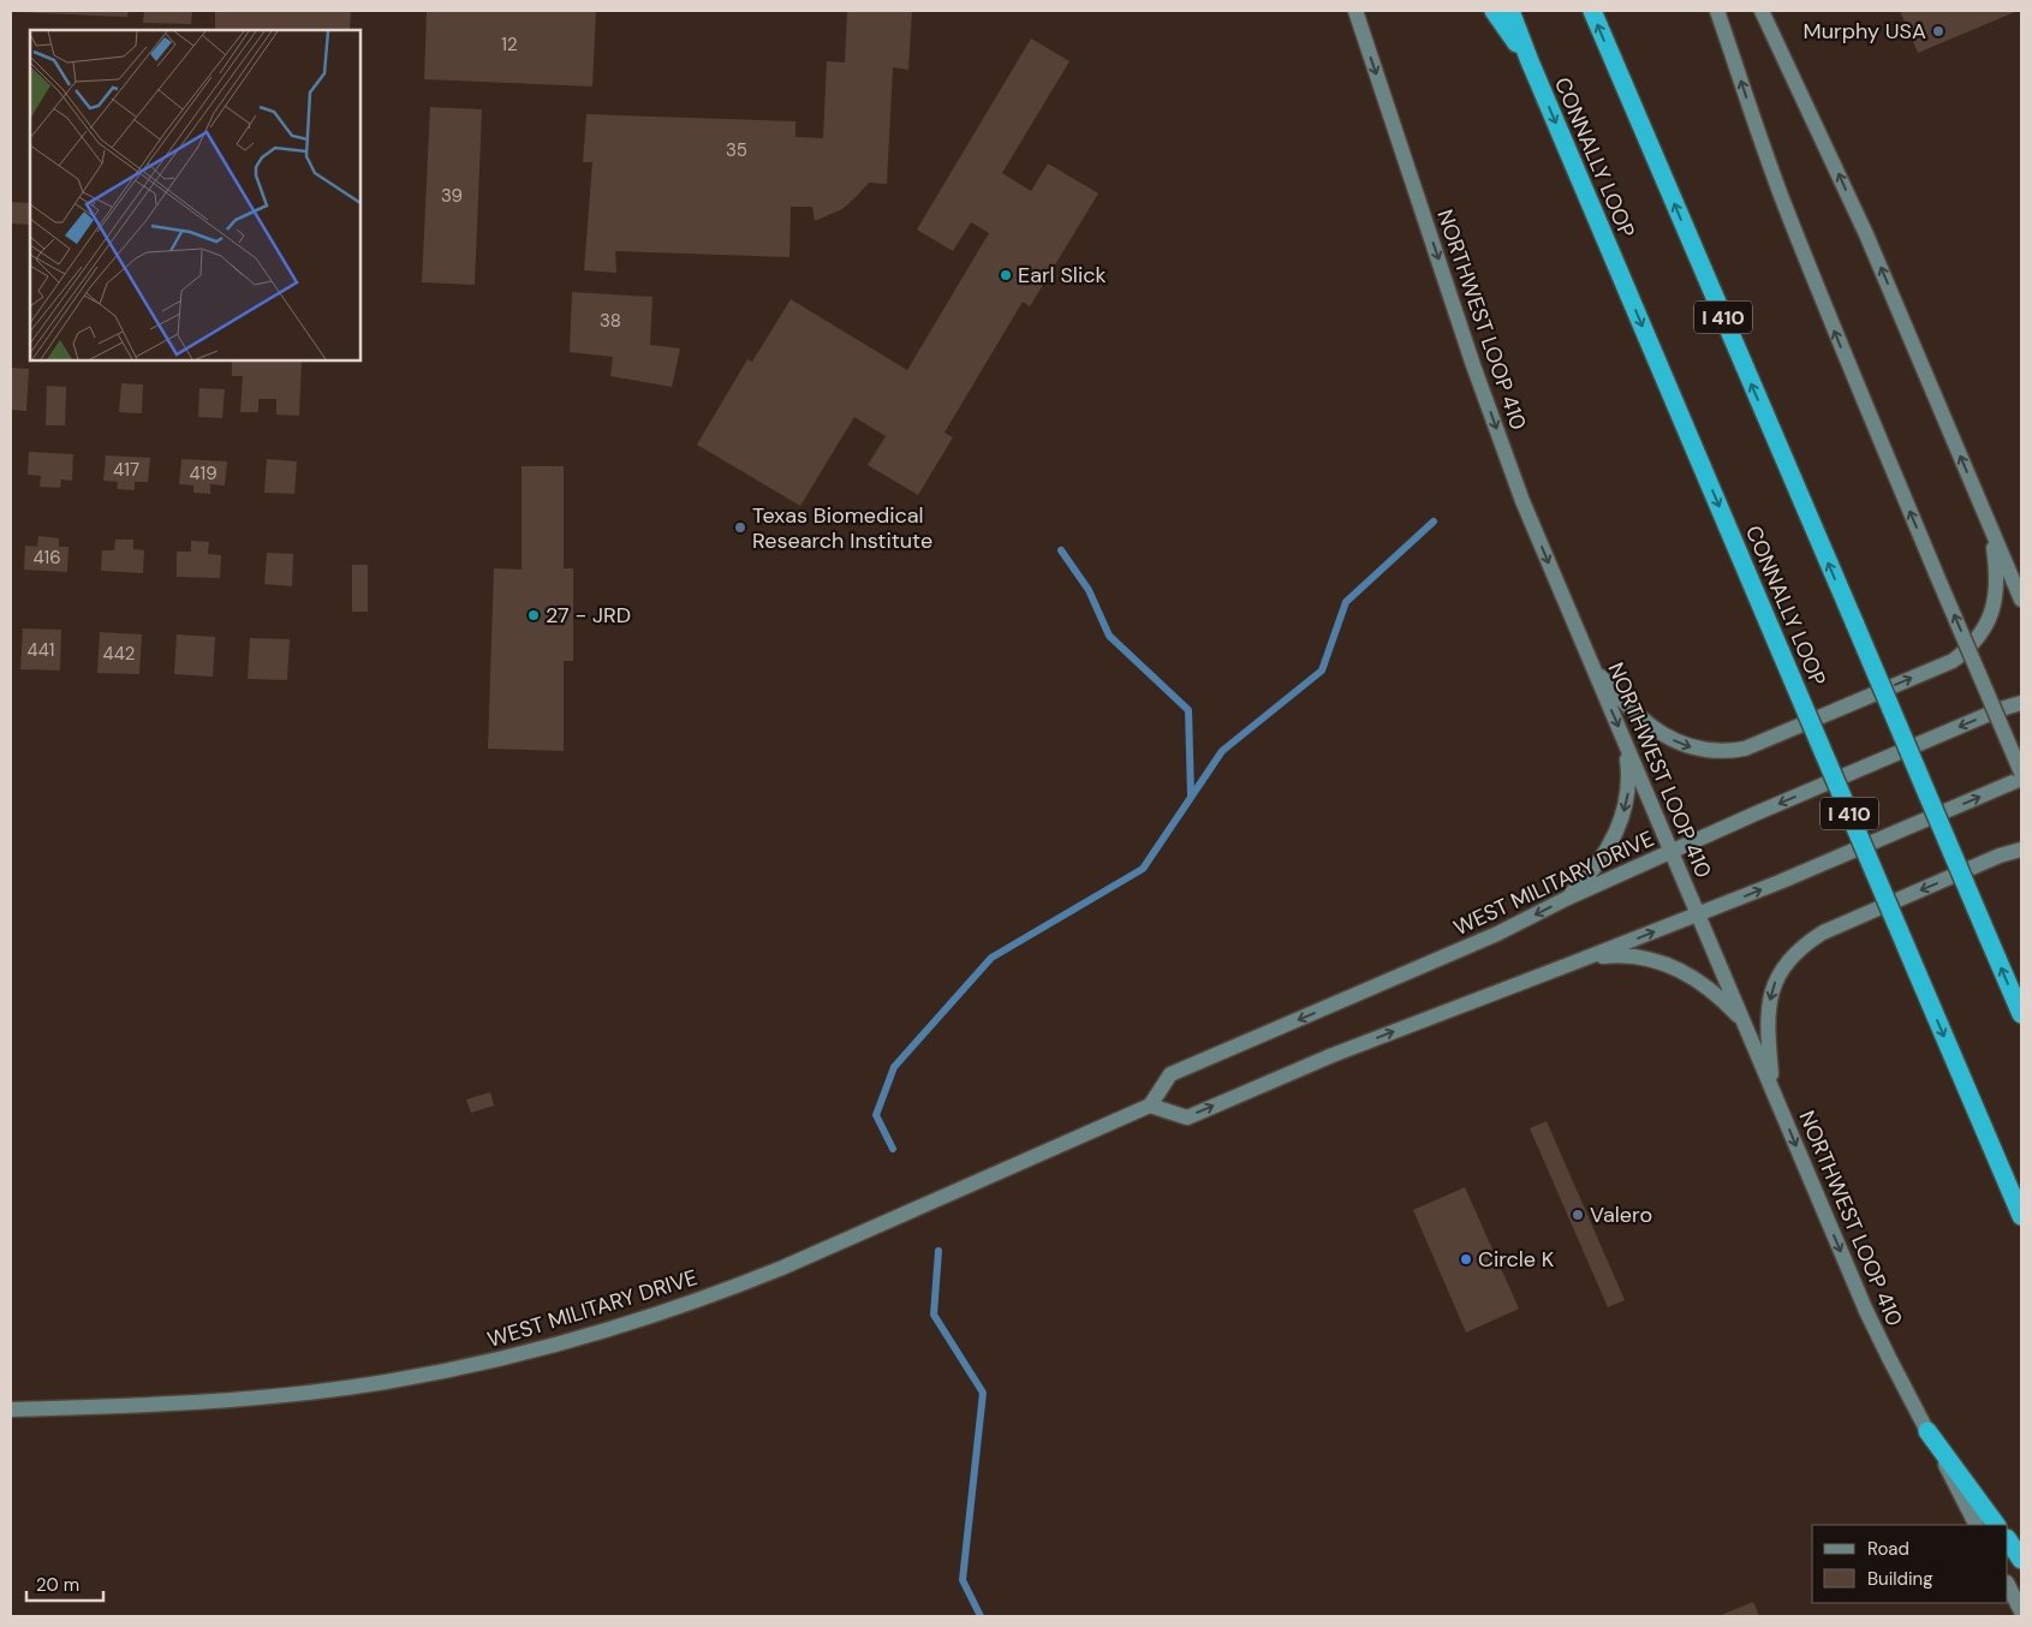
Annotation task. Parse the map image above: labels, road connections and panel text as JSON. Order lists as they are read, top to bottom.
{
  "streets": {
    "highway": ["CONNALLY LOOP", "I 410"],
    "main road": ["NORTHWEST LOOP 410", "WEST MILITARY DRIVE"]
  },
  "crossings": [
    ["NORTHWEST LOOP 410", "WEST MILITARY DRIVE"]
  ],
  "one_way": ["NORTHWEST LOOP 410"],
  "places": [
    "Murphy USA",
    "Earl Slick",
    "Texas Biomedical Research Institute",
    "27 - JRD",
    "Valero",
    "Circle K"
  ],
  "house_numbers": [
    "12",
    "35",
    "39",
    "38",
    "417",
    "419",
    "416",
    "441",
    "442"
  ],
  "legend": ["Road", "Building"],
  "scale_bar": "20 m"
}
